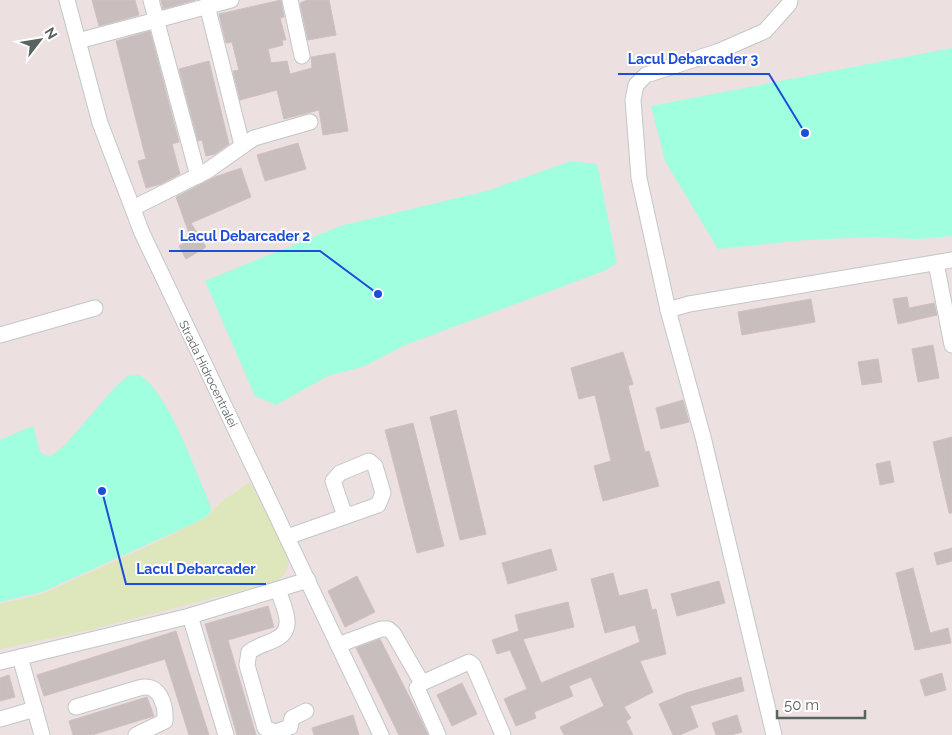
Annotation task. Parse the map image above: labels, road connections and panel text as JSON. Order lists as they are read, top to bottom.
{
  "streets": {
    "street": ["Strada Hidrocentralei"]
  },
  "places": ["Lacul Debarcader 3", "Lacul Debarcader 2", "Lacul Debarcader"],
  "scale_bar": "50 m",
  "north": "top right"
}
